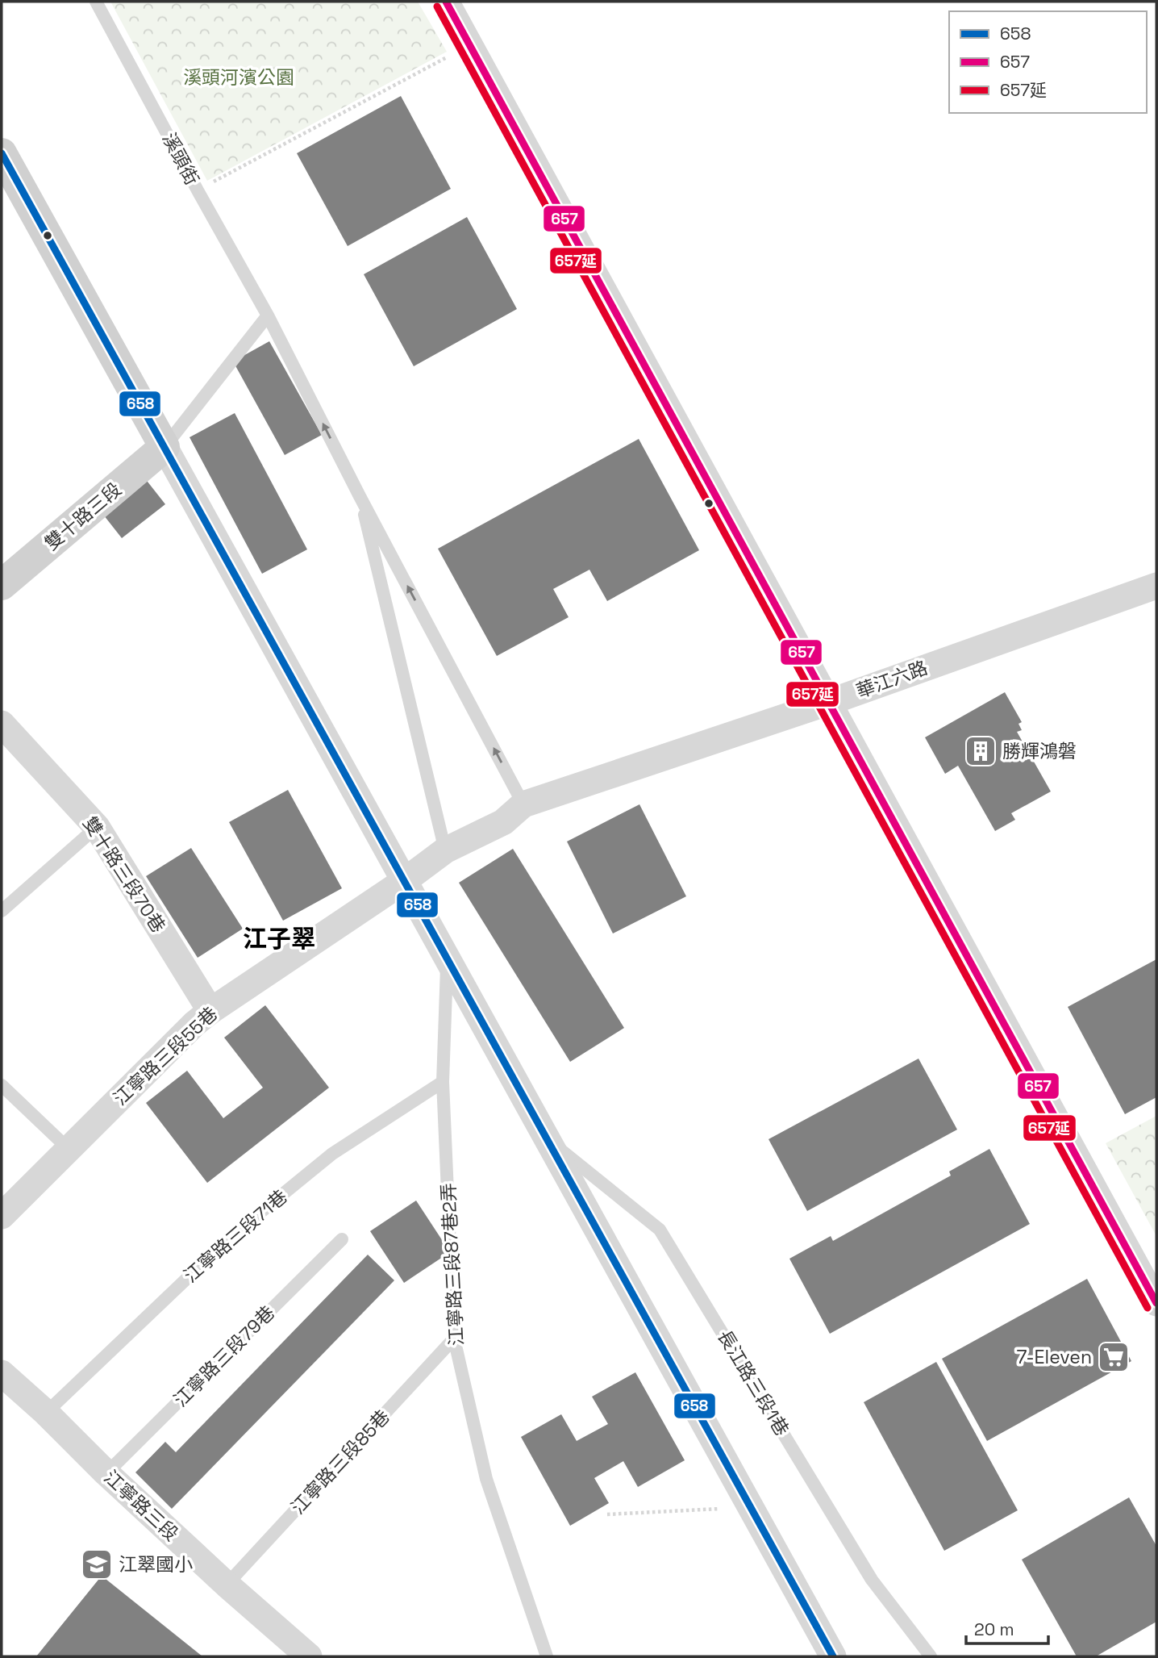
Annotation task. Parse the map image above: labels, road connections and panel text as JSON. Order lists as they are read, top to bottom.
{
  "streets": {
    "street": [
      "雙十路三段",
      "華江六路",
      "雙十路三段70巷",
      "江寧路三段55巷",
      "江寧路三段"
    ],
    "lane": [
      "溪頭街",
      "江寧路三段71巷",
      "江寧路三段87巷2弄",
      "江寧路三段79巷",
      "長江路三段1巷",
      "江寧路三段85巷"
    ]
  },
  "crossings": [
    ["華江六路", "江寧路三段55巷"],
    ["雙十路三段70巷", "江寧路三段55巷"],
    ["江寧路三段71巷", "江寧路三段87巷2弄"],
    ["江寧路三段71巷", "江寧路三段"],
    ["江寧路三段87巷2弄", "江寧路三段85巷"],
    ["江寧路三段79巷", "江寧路三段"],
    ["江寧路三段85巷", "江寧路三段"]
  ],
  "one_way": ["溪頭街"],
  "districts": ["江子翠"],
  "parks": ["溪頭河濱公園"],
  "places": {
    "building": ["勝輝鴻磐"],
    "supermarket": ["7-Eleven"],
    "school or university": ["江翠國小"]
  },
  "lines": ["transit line 657", "transit line 657延", "transit line 658"],
  "legend": ["658", "657", "657延"],
  "scale_bar": "20 m"
}
